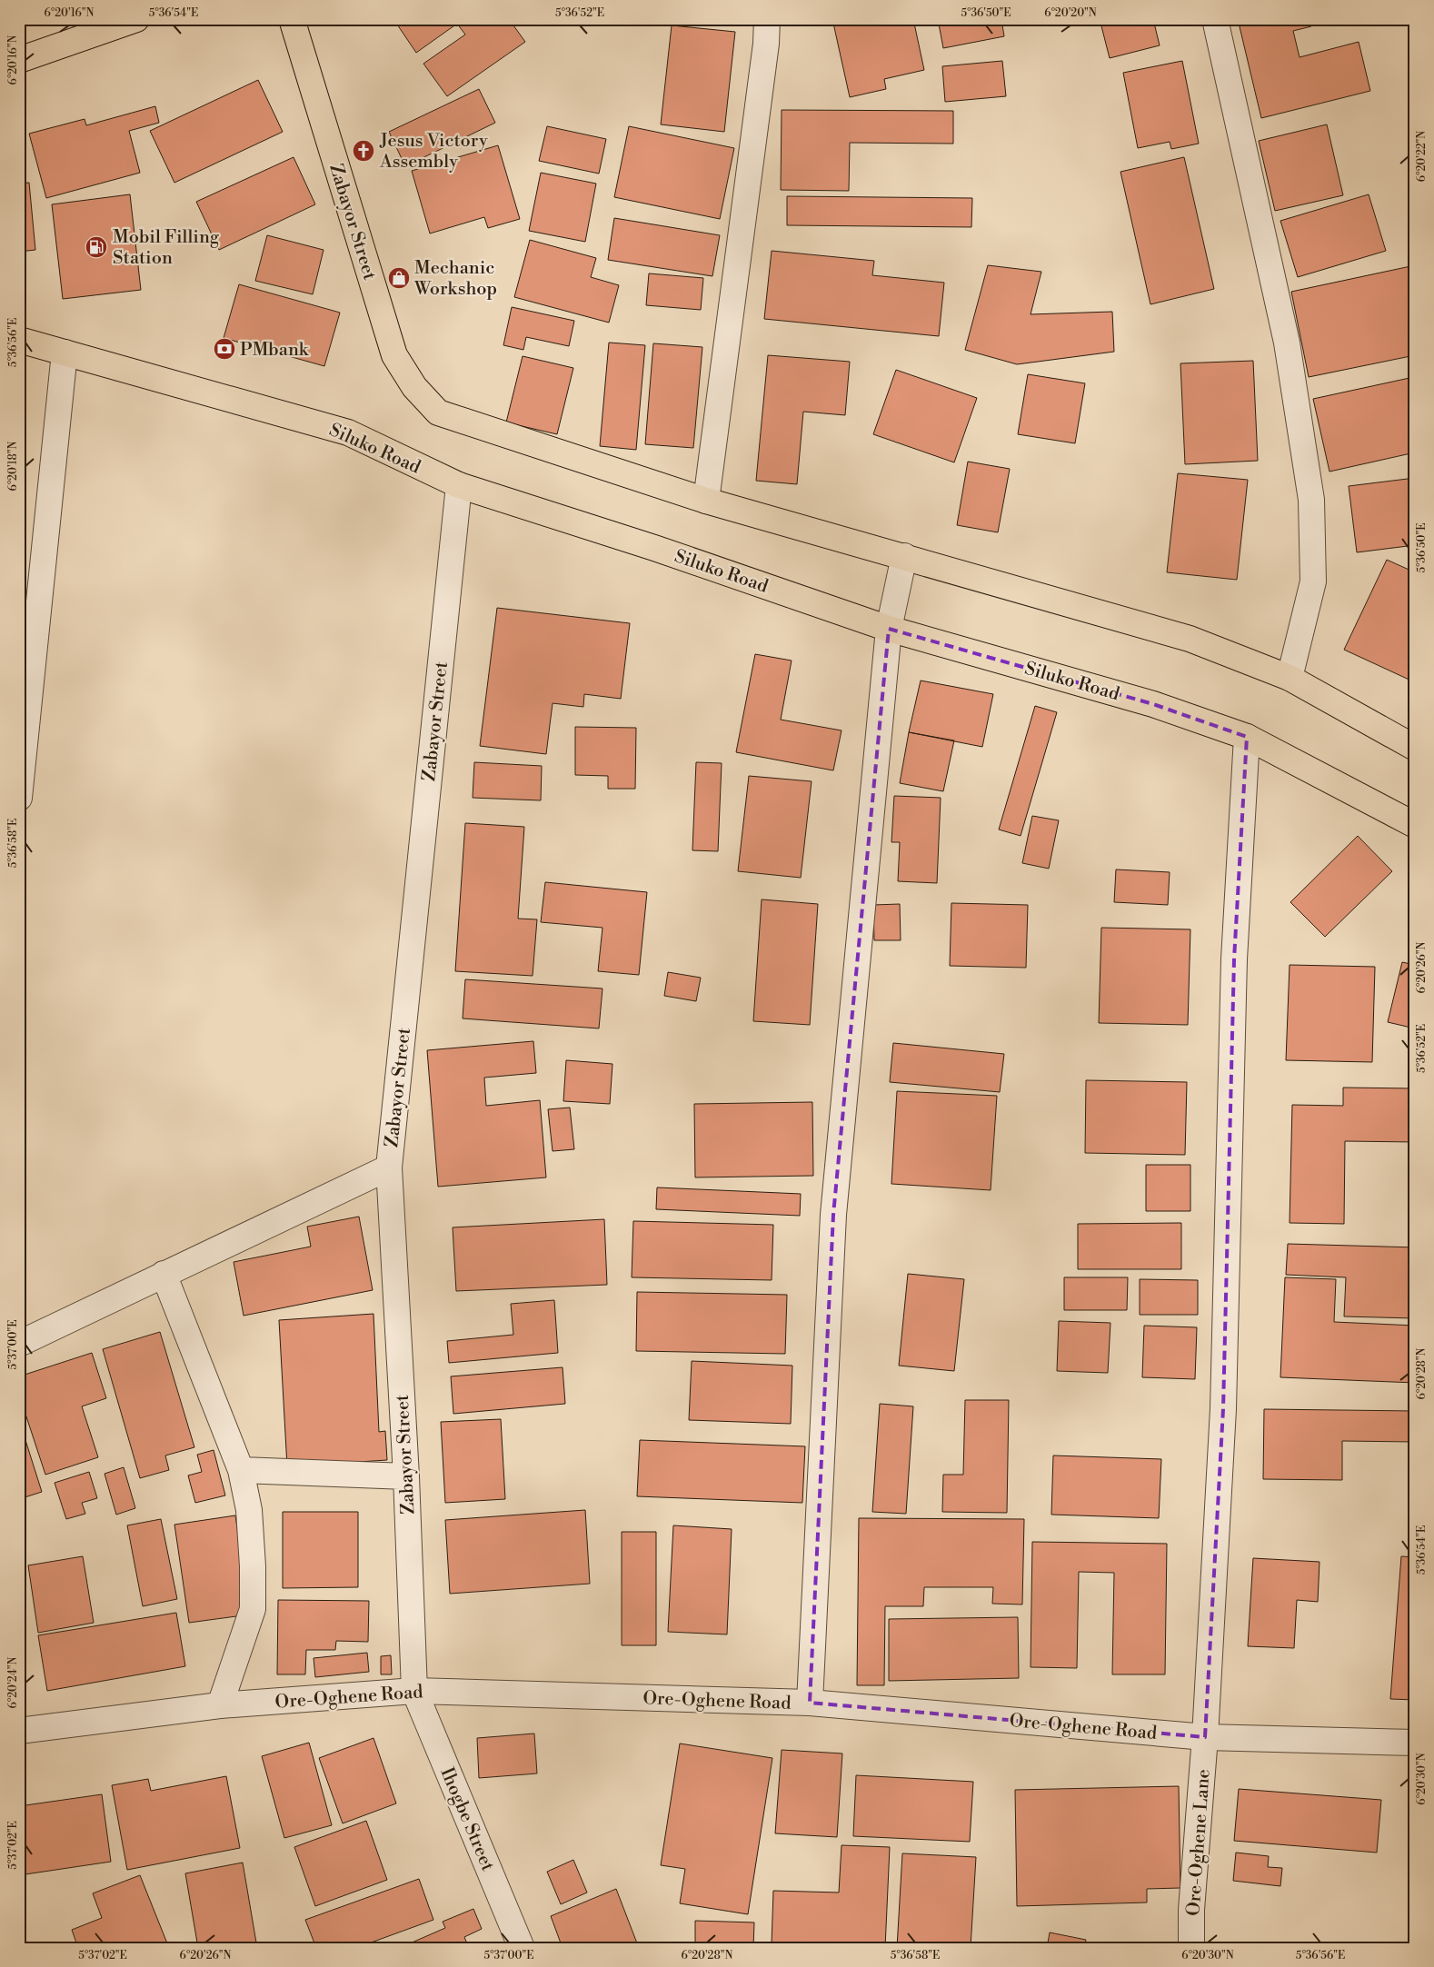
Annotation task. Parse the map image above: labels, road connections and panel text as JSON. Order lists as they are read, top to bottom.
{
  "streets": {
    "main road": ["Zabayor Street", "Siluko Road"],
    "street": ["Ore-Oghene Road", "Ihogbe Street", "Ore-Oghene Lane"]
  },
  "crossings": [
    ["Zabayor Street", "Siluko Road"],
    ["Zabayor Street", "Ore-Oghene Road"],
    ["Zabayor Street", "Ihogbe Street"],
    ["Siluko Road", "Ore-Oghene Lane"],
    ["Ore-Oghene Road", "Ihogbe Street"],
    ["Ore-Oghene Road", "Ore-Oghene Lane"]
  ],
  "places": {
    "church": ["Jesus Victory Assembly"],
    "fuel station": ["Mobil Filling Station"],
    "shop": ["Mechanic Workshop"],
    "bank": ["PMbank"]
  },
  "coordinates": [
    "6°20'16\"N",
    "5°36'54\"E",
    "5°36'52\"E",
    "5°36'50\"E",
    "6°20'20\"N",
    "6°20'22\"N",
    "5°36'56\"E",
    "6°20'18\"N",
    "5°36'58\"E",
    "6°20'26\"N",
    "5°37'00\"E",
    "6°20'28\"N",
    "6°20'24\"N",
    "6°20'30\"N",
    "5°37'02\"E"
  ]
}
